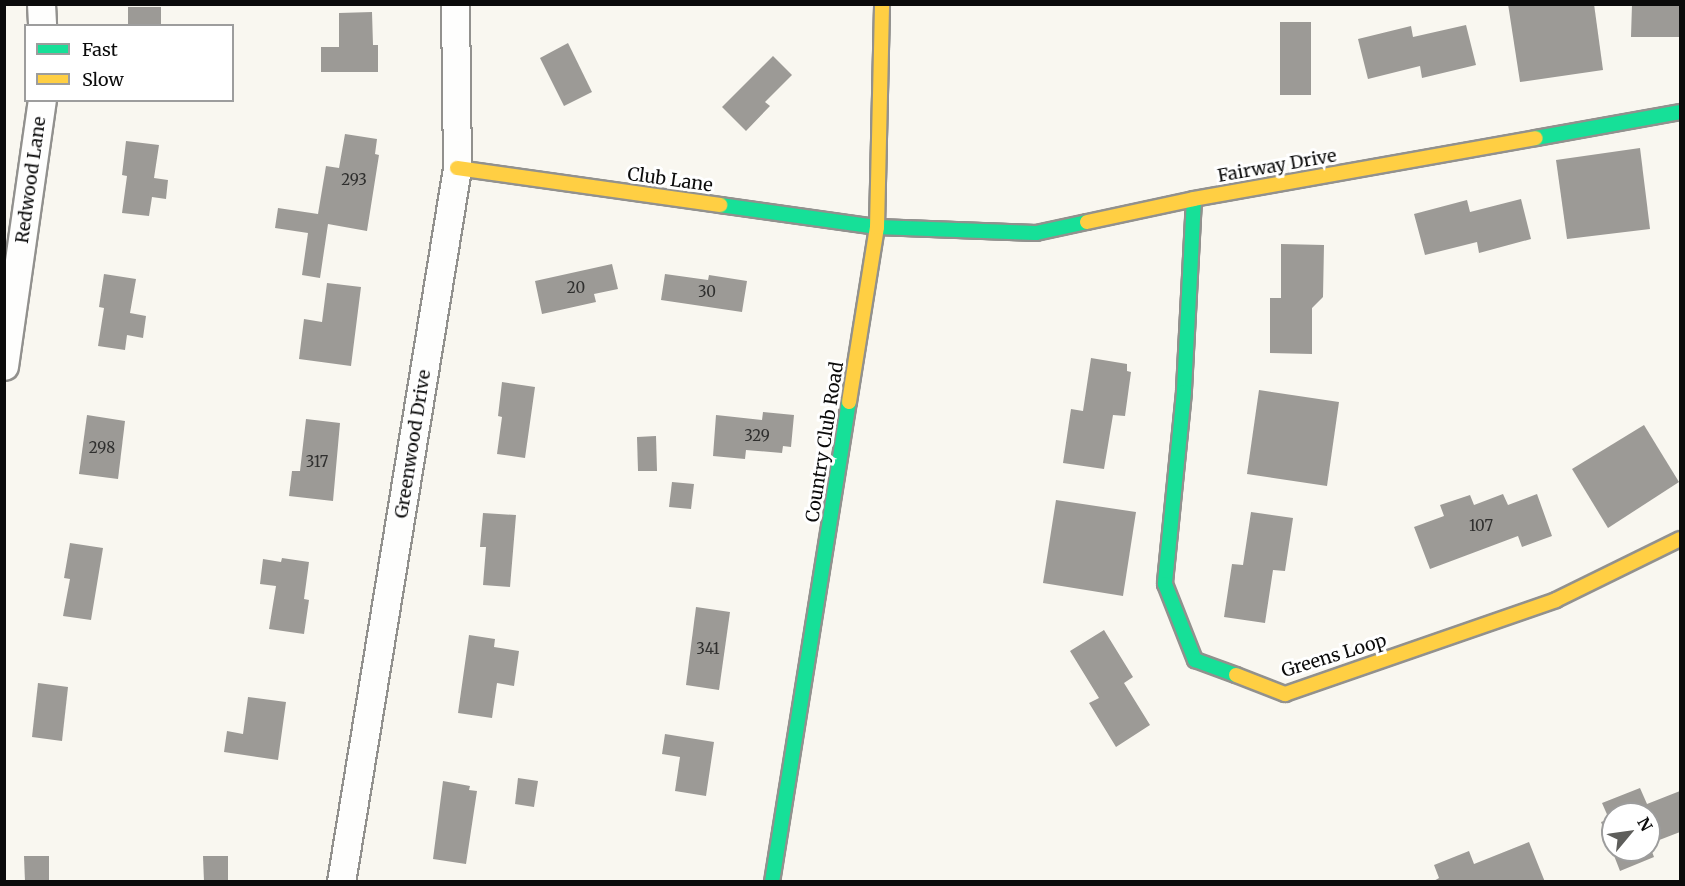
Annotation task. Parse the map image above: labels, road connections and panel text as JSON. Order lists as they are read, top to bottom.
{
  "streets": {
    "street": [
      "Fairway Drive",
      "Redwood Lane",
      "Club Lane",
      "Country Club Road",
      "Greenwood Drive",
      "Greens Loop"
    ]
  },
  "crossings": [
    ["Fairway Drive", "Club Lane"],
    ["Fairway Drive", "Country Club Road"],
    ["Fairway Drive", "Greens Loop"],
    ["Club Lane", "Country Club Road"],
    ["Club Lane", "Greenwood Drive"]
  ],
  "house_numbers": [
    "293",
    "20",
    "30",
    "329",
    "298",
    "317",
    "107",
    "341"
  ],
  "legend": ["Fast", "Slow"],
  "north": "top right"
}
